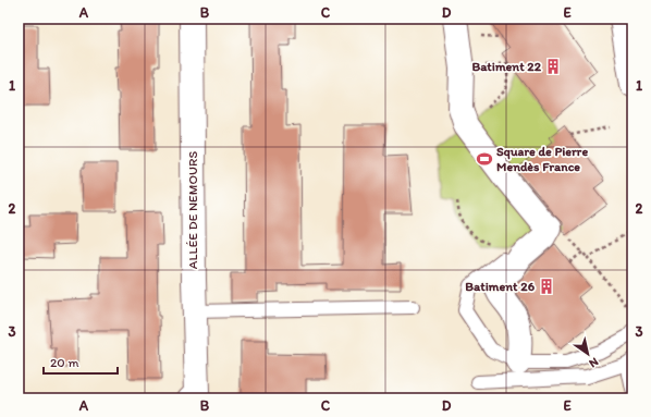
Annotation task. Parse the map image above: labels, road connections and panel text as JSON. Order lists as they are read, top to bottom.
{
  "streets": {
    "street": ["ALLÉE DE NEMOURS"]
  },
  "places": {
    "building": ["Batiment 22", "Batiment 26"],
    "sports": ["Square de Pierre Mendès France"]
  },
  "scale_bar": "20 m",
  "north": "bottom right",
  "grid": {
    "columns": [
      "A",
      "B",
      "C",
      "D",
      "E"
    ],
    "rows": ["1", "2", "3"]
  }
}
